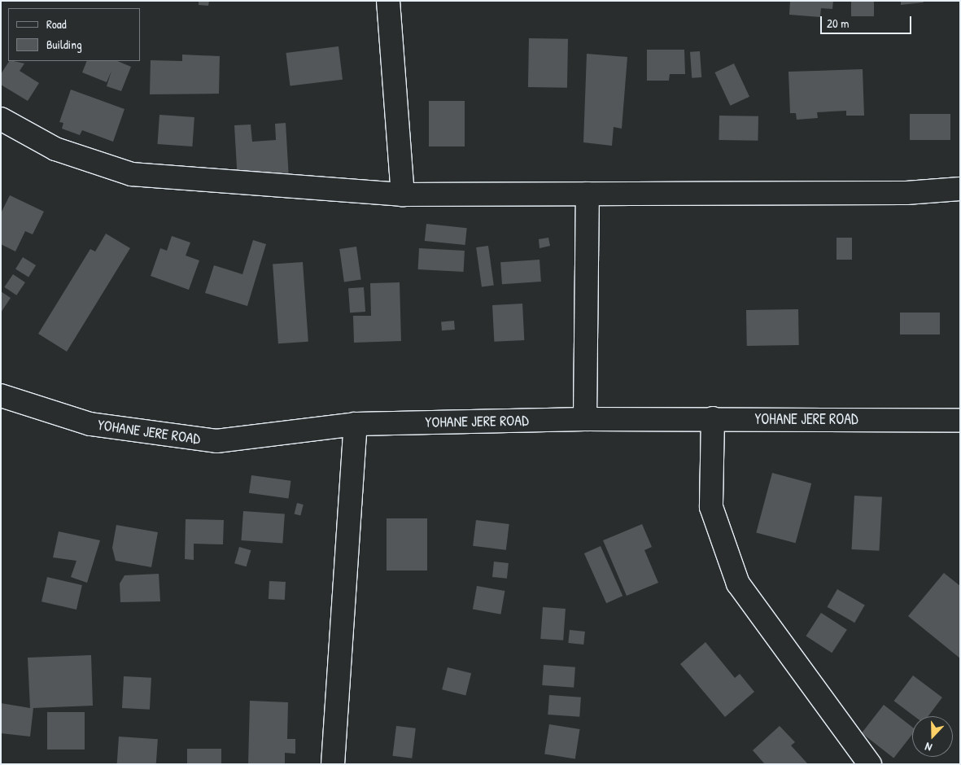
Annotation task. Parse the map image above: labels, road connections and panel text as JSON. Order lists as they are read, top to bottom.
{
  "streets": {
    "street": ["YOHANE JERE ROAD"]
  },
  "legend": ["Road", "Building"],
  "scale_bar": "20 m",
  "north": "bottom"
}
